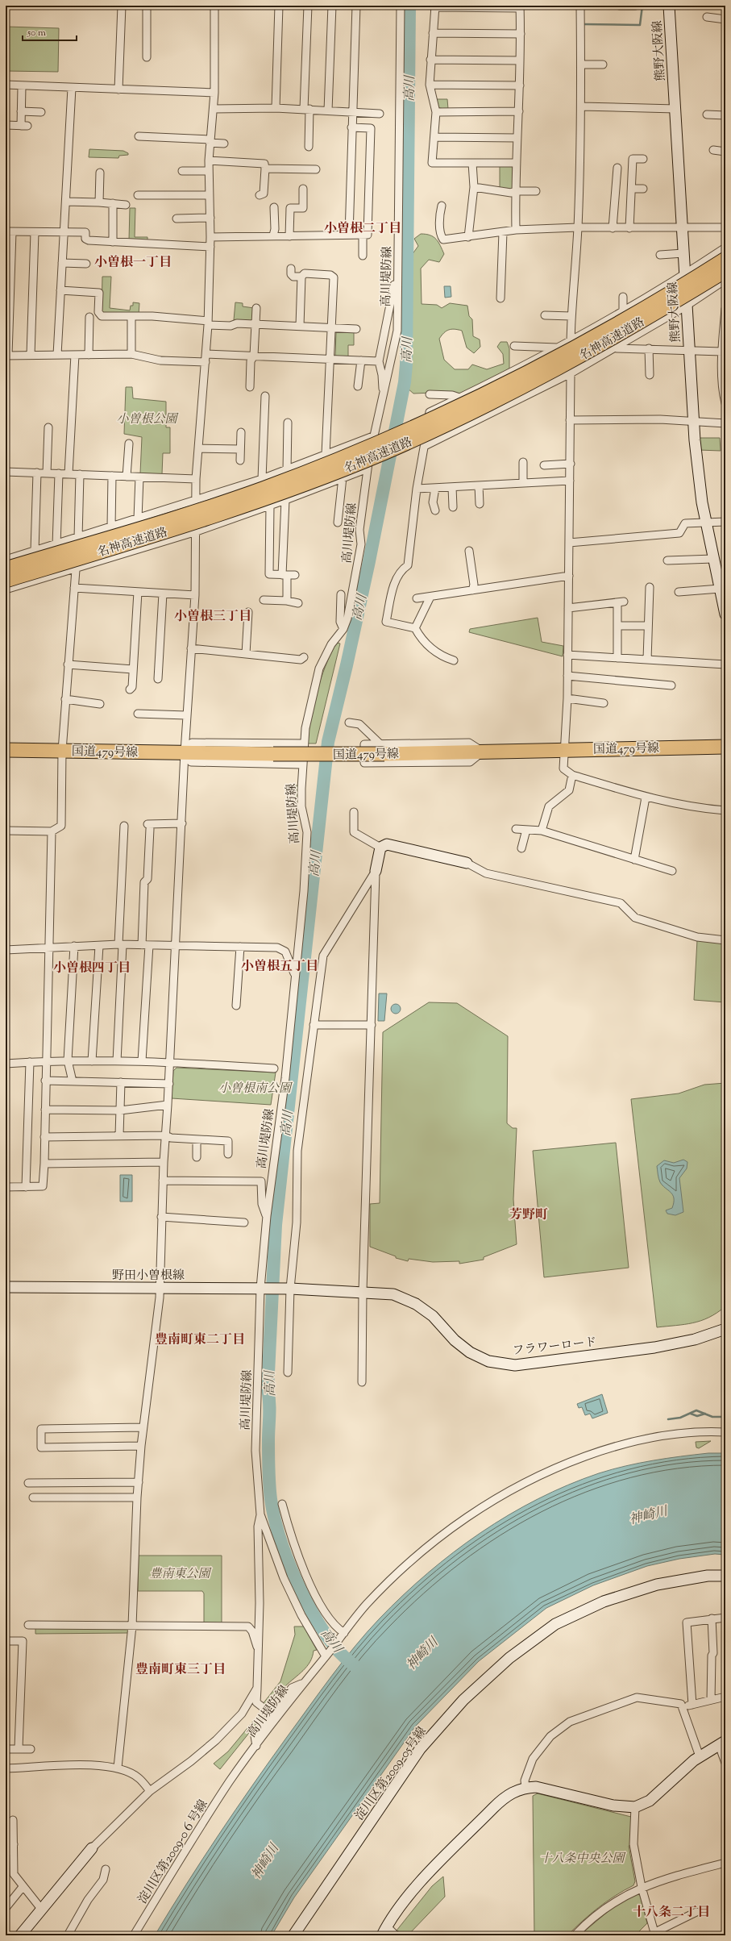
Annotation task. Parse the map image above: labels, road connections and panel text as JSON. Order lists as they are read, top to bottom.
{
  "streets": {
    "highway": ["名神高速道路", "国道479号線"],
    "street": [
      "熊野大阪線",
      "高川堤防線",
      "野田小曽根線",
      "フラワーロード",
      "淀川区第2009-05号線",
      "淀川区第2009-0６号線"
    ]
  },
  "crossings": [
    ["高川堤防線", "野田小曽根線"],
    ["高川堤防線", "淀川区第2009-0６号線"],
    ["野田小曽根線", "フラワーロード"]
  ],
  "districts": [
    "小曽根二丁目",
    "小曽根一丁目",
    "小曽根三丁目",
    "小曽根五丁目",
    "小曽根四丁目",
    "芳野町",
    "豊南町東二丁目",
    "豊南町東三丁目",
    "十八条二丁目"
  ],
  "water": ["高川", "神崎川"],
  "parks": [
    "小曽根公園",
    "小曽根南公園",
    "豊南東公園",
    "十八条中央公園"
  ],
  "scale_bar": "50 m"
}
